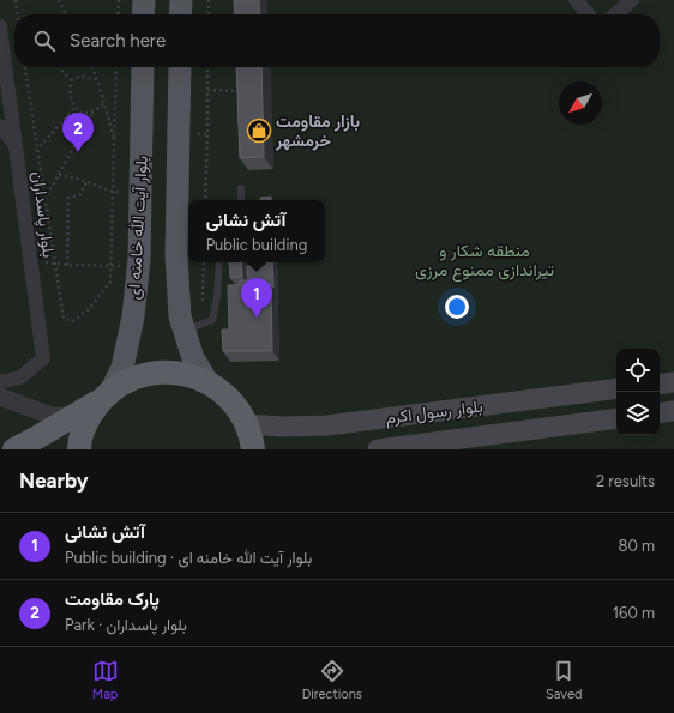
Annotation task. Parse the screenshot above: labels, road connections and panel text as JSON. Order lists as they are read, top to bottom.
{
  "streets": {
    "main road": ["بلوار آیت الله خامنه ای", "بلوار رسول اکرم"],
    "street": ["بلوار پاسداران"]
  },
  "parks": ["منطقه شکار و تیراندازی ممنوع مرزی"],
  "places": {
    "shop": ["بازار مقاومت خرمشهر"]
  },
  "north": "bottom left",
  "page": {
    "search": "Search here",
    "pins": ["2", "1"],
    "popup": ["آتش نشانی", "Public building"],
    "heading": ["Nearby", "2 results"],
    "list": [
      {
        "mark": "1",
        "name": "آتش نشانی",
        "note": "Public building · بلوار آیت الله خامنه ای",
        "value": "80 m"
      },
      {
        "mark": "2",
        "name": "پارک مقاومت",
        "note": "Park · بلوار پاسداران",
        "value": "160 m"
      }
    ],
    "nav": ["Map", "Directions", "Saved"]
  }
}
